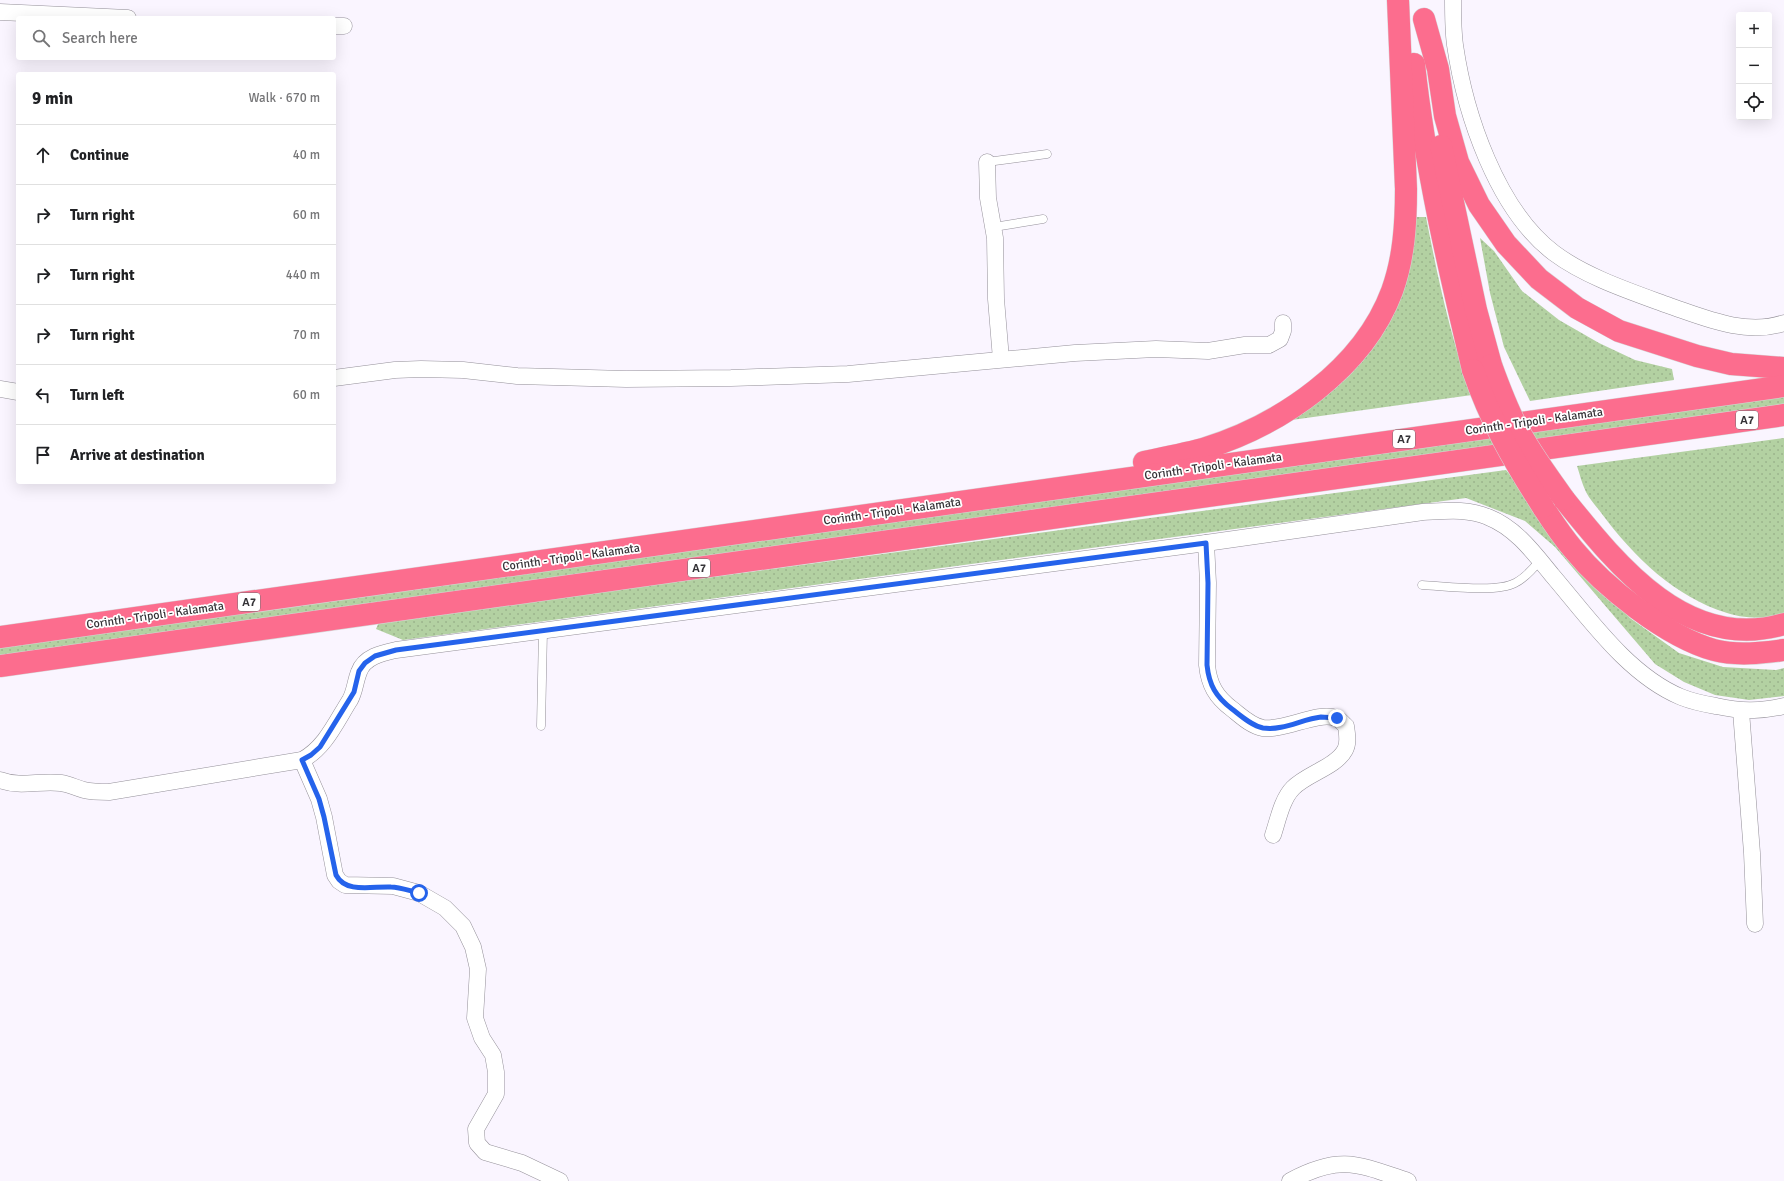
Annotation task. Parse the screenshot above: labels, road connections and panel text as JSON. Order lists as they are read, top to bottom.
{
  "streets": {
    "highway": ["Α7", "Corinth - Tripoli - Kalamata"]
  },
  "page": {
    "map_buttons": ["+", "−"],
    "search": "Search here",
    "heading": ["9 min", "Walk · 670 m"],
    "list": [
      ["Continue", "40 m"],
      ["Turn right", "60 m"],
      ["Turn right", "440 m"],
      ["Turn right", "70 m"],
      ["Turn left", "60 m"],
      "Arrive at destination"
    ]
  }
}
